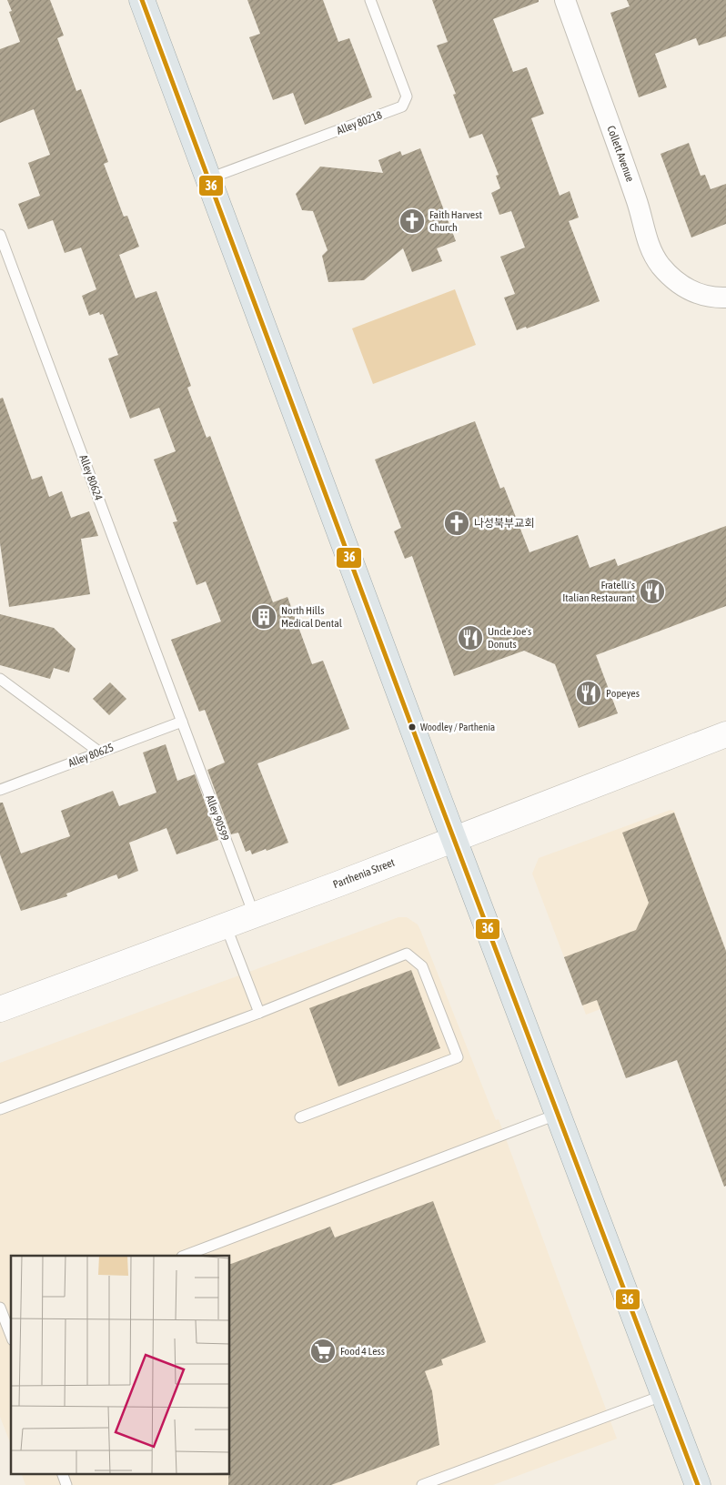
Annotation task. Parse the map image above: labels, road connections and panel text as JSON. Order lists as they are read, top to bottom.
{
  "streets": {
    "main road": ["Parthenia Street"],
    "street": ["Collett Avenue"],
    "lane": [
      "Alley 80218",
      "Alley 80624",
      "Alley 80625",
      "Alley 90599"
    ]
  },
  "crossings": [
    ["Alley 80624", "Alley 80625"],
    ["Alley 80624", "Alley 90599"],
    ["Alley 80625", "Alley 90599"],
    ["Alley 90599", "Parthenia Street"]
  ],
  "places": {
    "church": ["Faith Harvest Church", "나성북부교회"],
    "restaurant": ["Fratelli's Italian Restaurant", "Uncle Joe's Donuts", "Popeyes"],
    "building": ["North Hills Medical Dental"],
    "other": ["Woodley / Parthenia"],
    "supermarket": ["Food 4 Less"]
  },
  "lines": ["transit line 36"]
}
